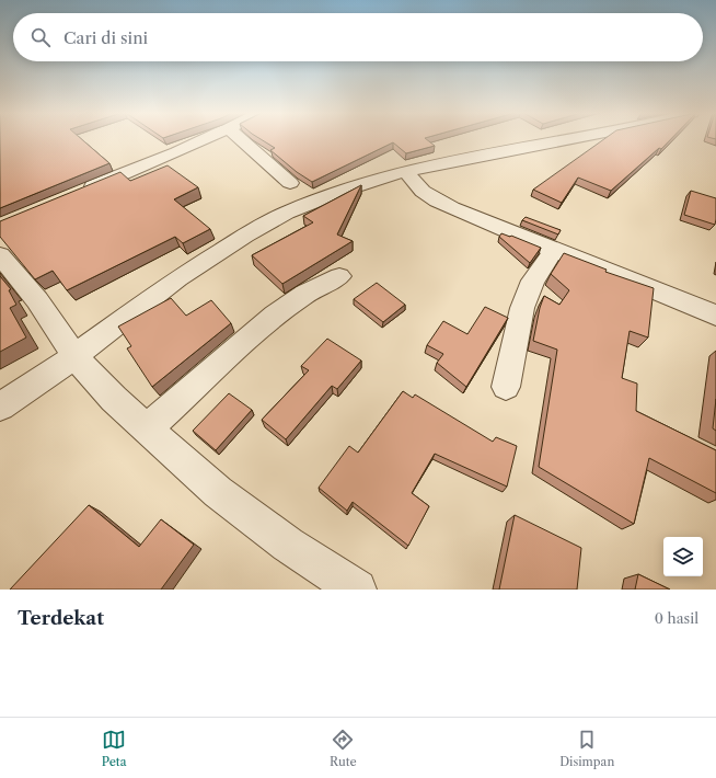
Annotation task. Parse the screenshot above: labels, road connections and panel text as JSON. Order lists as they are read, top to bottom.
{
  "page": {
    "search": "Cari di sini",
    "heading": ["Terdekat", "0 hasil"],
    "nav": ["Peta", "Rute", "Disimpan"]
  }
}
